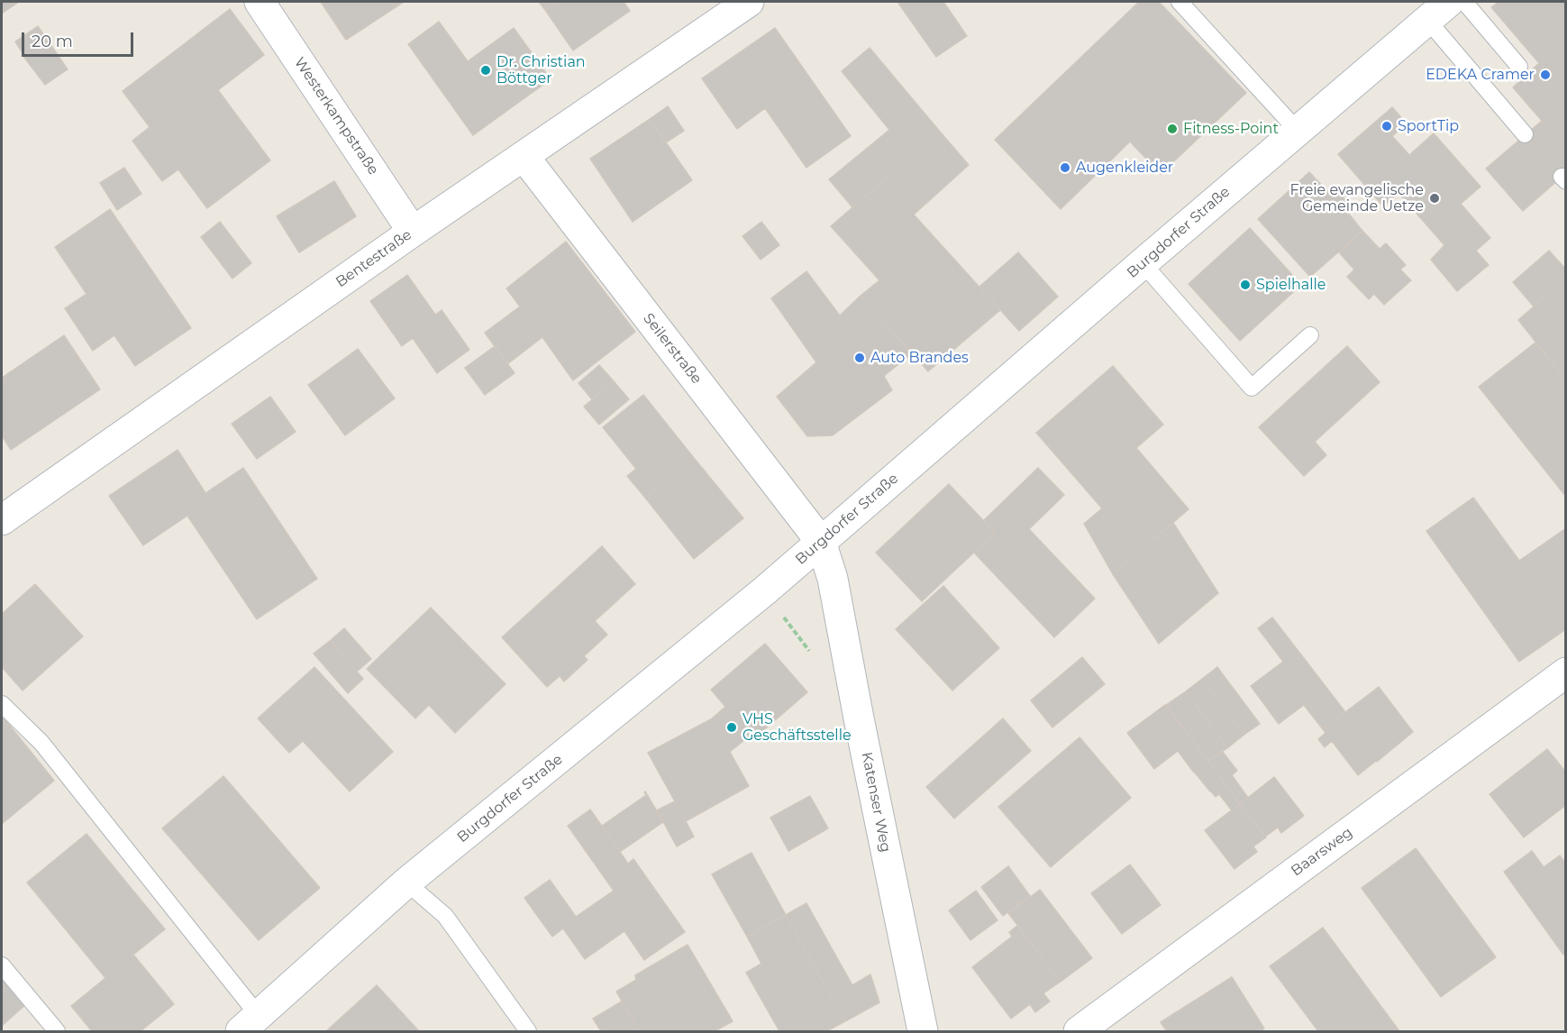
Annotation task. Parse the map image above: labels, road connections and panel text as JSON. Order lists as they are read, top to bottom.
{
  "streets": {
    "street": [
      "Westerkampstraße",
      "Burgdorfer Straße",
      "Bentestraße",
      "Seilerstraße",
      "Katenser Weg",
      "Baarsweg"
    ]
  },
  "crossings": [
    ["Westerkampstraße", "Bentestraße"],
    ["Burgdorfer Straße", "Seilerstraße"],
    ["Burgdorfer Straße", "Katenser Weg"],
    ["Bentestraße", "Seilerstraße"],
    ["Seilerstraße", "Katenser Weg"]
  ],
  "places": [
    "Dr. Christian Böttger",
    "EDEKA Cramer",
    "SportTip",
    "Fitness-Point",
    "Augenkleider",
    "Freie evangelische Gemeinde Uetze",
    "Spielhalle",
    "Auto Brandes",
    "VHS Geschäftsstelle"
  ],
  "scale_bar": "20 m"
}
